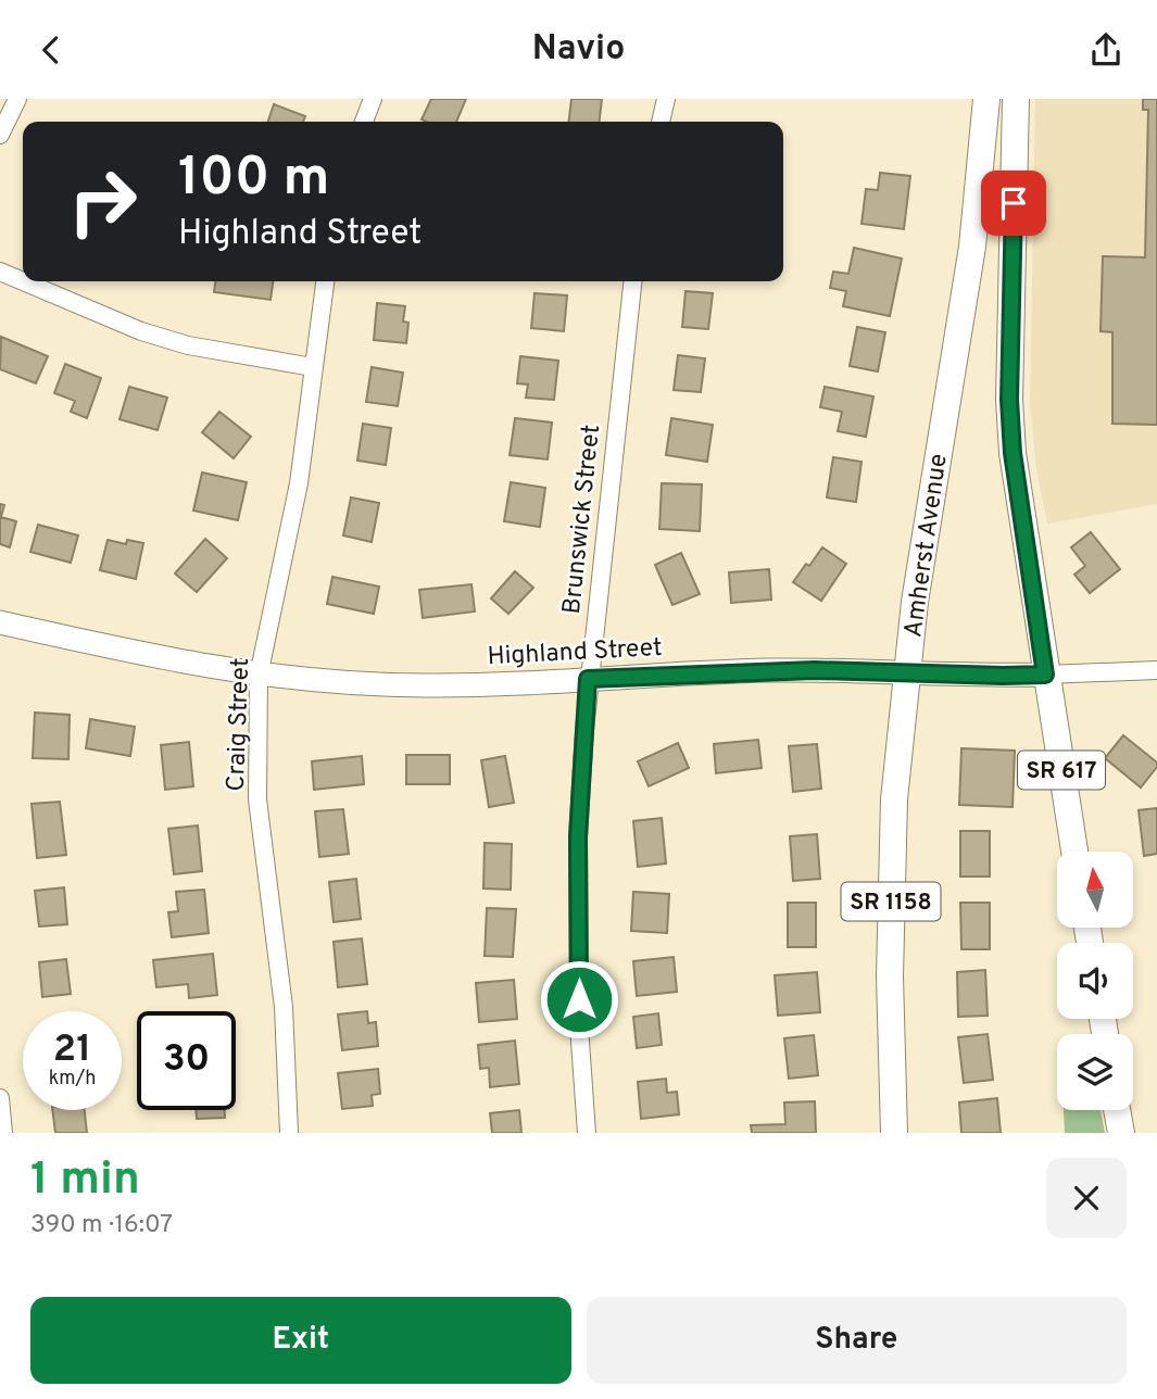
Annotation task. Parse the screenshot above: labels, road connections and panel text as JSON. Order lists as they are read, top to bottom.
{
  "streets": {
    "main road": ["Amherst Avenue", "SR 617", "SR 1158"],
    "street": ["Brunswick Street", "Highland Street", "Craig Street"]
  },
  "crossings": [
    ["Brunswick Street", "Highland Street"],
    ["Amherst Avenue", "Highland Street"],
    ["Highland Street", "Craig Street"],
    ["Highland Street", "SR 617"]
  ],
  "north": "top",
  "page": {
    "header": "Navio",
    "turn": ["100 m", "Highland Street"],
    "speed": "21 km/h",
    "limit": "30",
    "heading": ["1 min", "390 m · 16:07"],
    "buttons": ["Exit", "Share"]
  }
}
